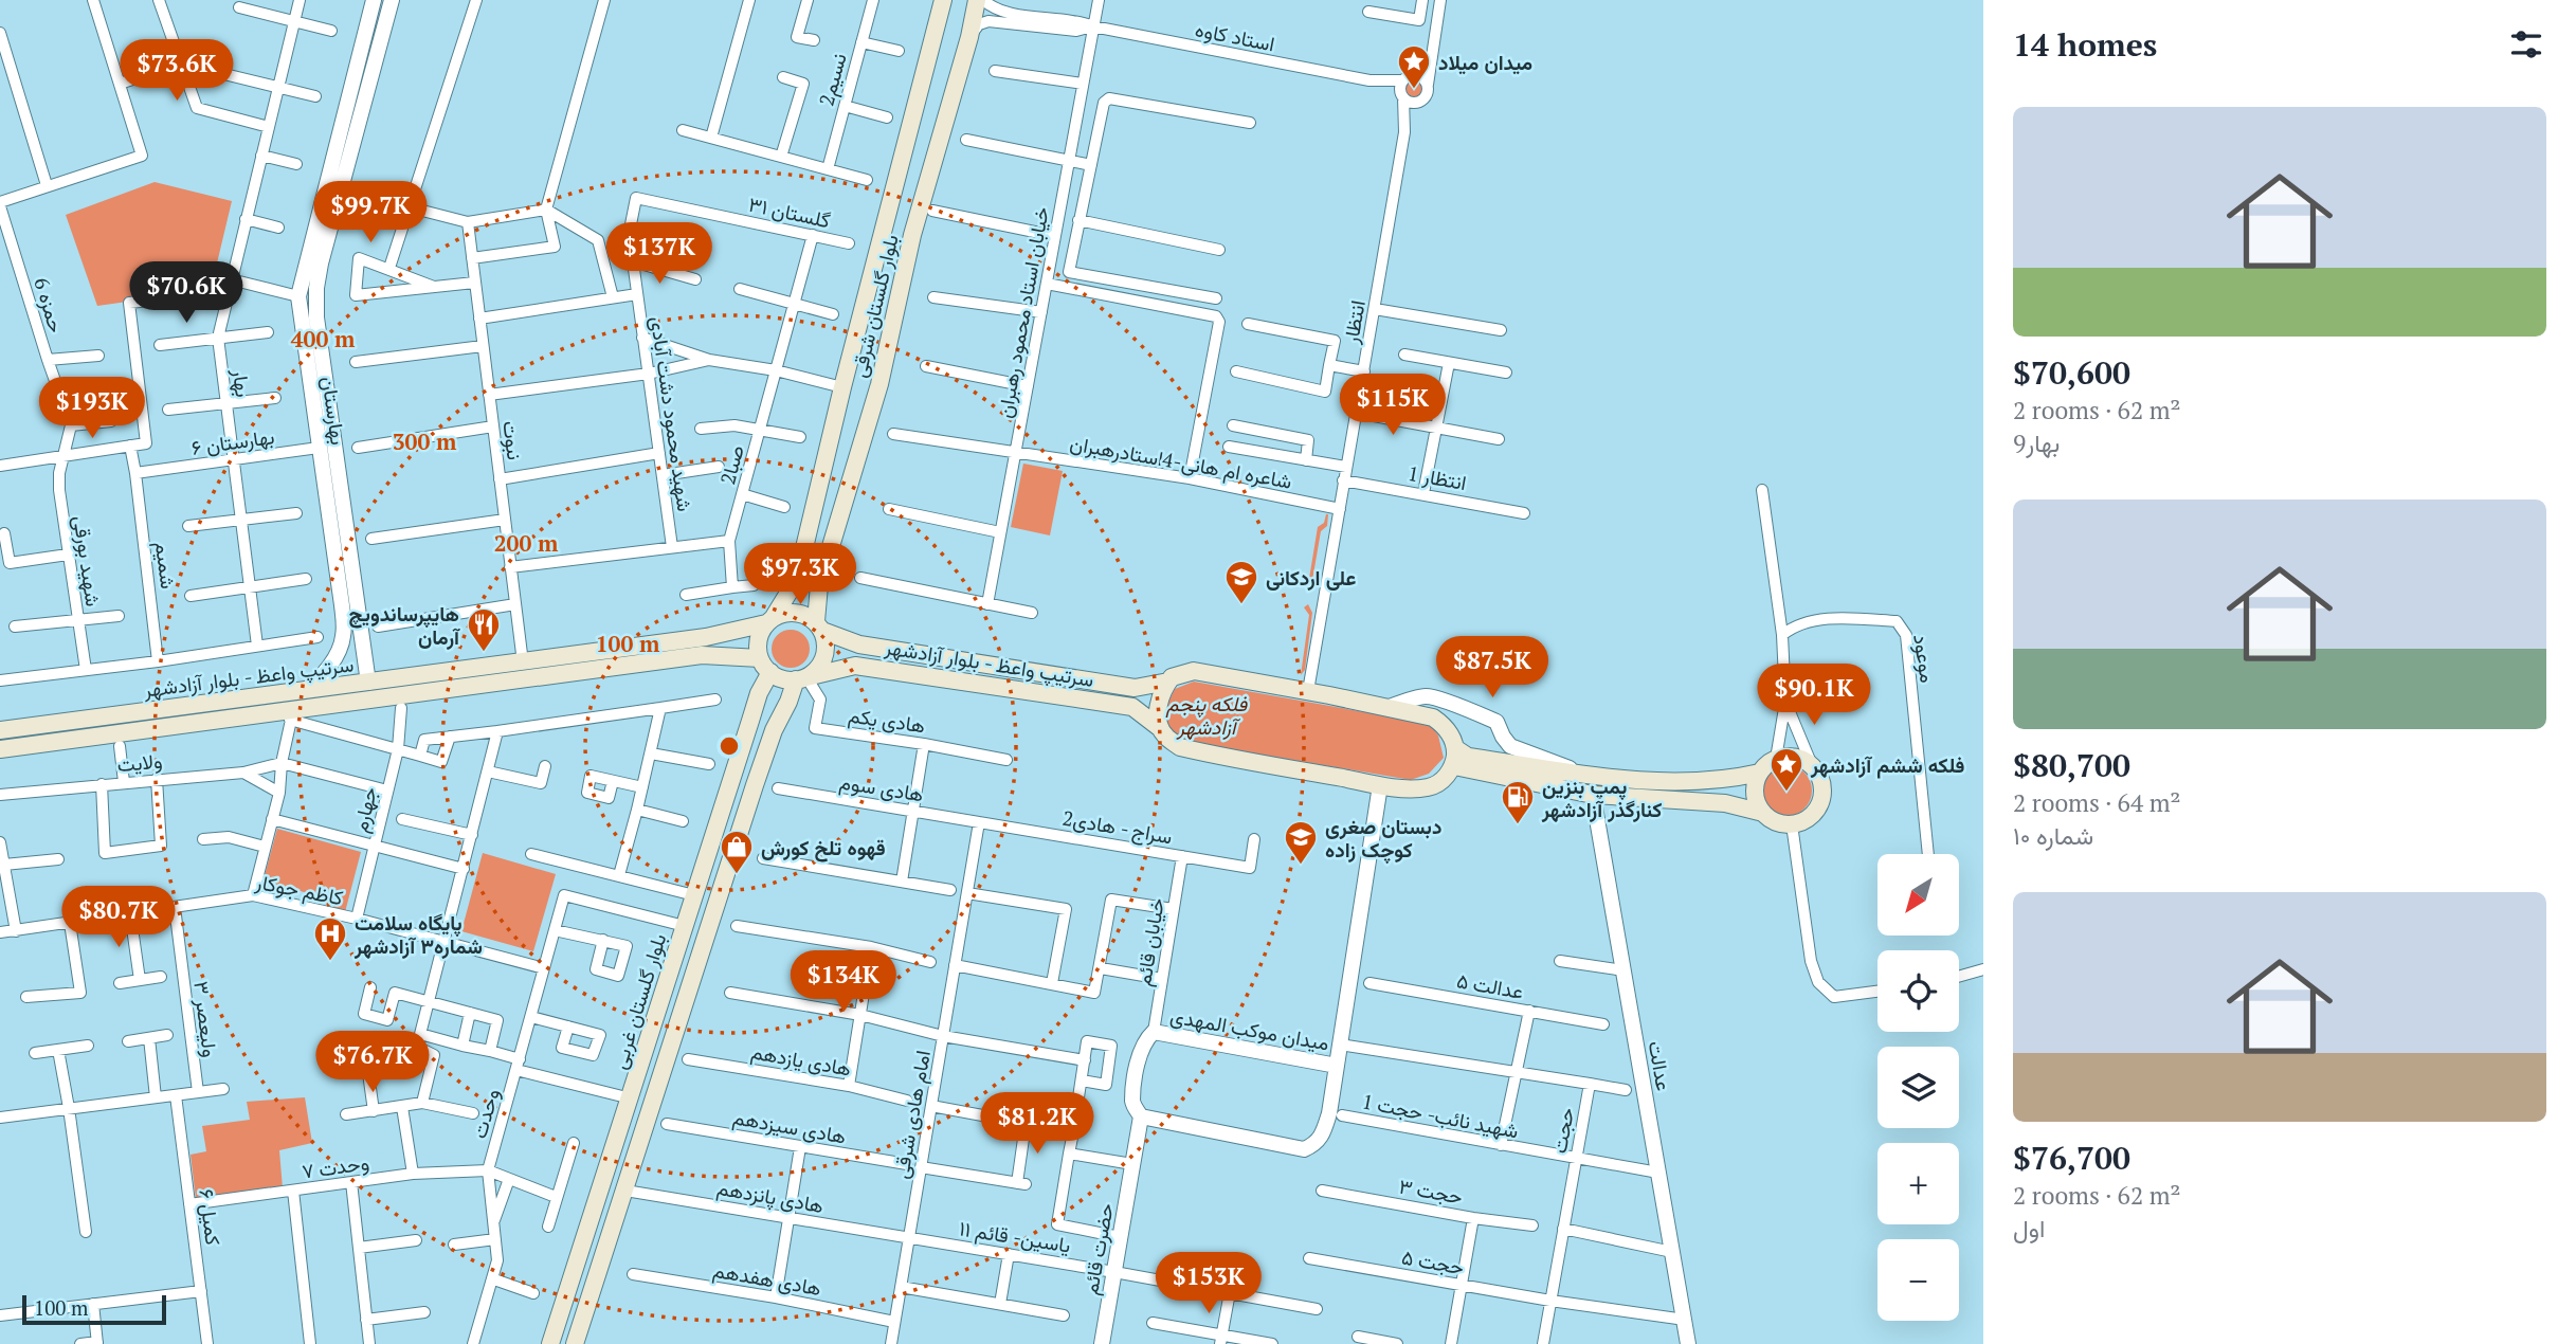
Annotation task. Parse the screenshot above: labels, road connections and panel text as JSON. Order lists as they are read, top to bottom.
{
  "streets": {
    "main road": ["بلوار گلستان شرقی", "سرتیپ واعظ - بلوار آزادشهر", "بلوار گلستان غربی"],
    "street": [
      "استاد کاوه",
      "نسیم2",
      "گلستان ۳۱",
      "حمزه 6",
      "خیابان استاد محمود رهبران",
      "انتظار",
      "بهار",
      "بهارستان",
      "شهید محمود دشت آبادی",
      "نبوت",
      "بهارستان ۶",
      "شاعره ام هانی-4استادرهبران",
      "صبا2",
      "انتظار 1",
      "شهید بورقی",
      "شمیم",
      "موعود",
      "هادی یکم",
      "ولایت",
      "هادی سوم",
      "جهارم",
      "سراج - هادی2",
      "کاظم جوکار",
      "خیابان قائم",
      "عدالت ۵",
      "ولیعصر ۳",
      "میدان موکب المهدی",
      "هادی یازدهم",
      "عدالت",
      "وحدت",
      "امام هادی شرقی",
      "شهید نائب- حجت 1",
      "هادی سیزدهم",
      "حجت",
      "وحدت ۷",
      "حجت ۳",
      "هادی پانزدهم",
      "کمیل ۶",
      "یاسین- قائم ۱۱",
      "حضرت قائم",
      "حجت ۵",
      "هادی هفدهم"
    ]
  },
  "crossings": [
    ["استاد کاوه", "بلوار گلستان شرقی"],
    ["استاد کاوه", "خیابان استاد محمود رهبران"],
    ["گلستان ۳۱", "شهید محمود دشت آبادی"],
    ["گلستان ۳۱", "صبا2"],
    ["بلوار گلستان شرقی", "سرتیپ واعظ - بلوار آزادشهر"],
    ["بلوار گلستان شرقی", "هادی یکم"],
    ["بلوار گلستان شرقی", "بلوار گلستان غربی"],
    ["خیابان استاد محمود رهبران", "شاعره ام هانی-4استادرهبران"],
    ["انتظار", "شاعره ام هانی-4استادرهبران"],
    ["انتظار", "انتظار 1"],
    ["انتظار", "سرتیپ واعظ - بلوار آزادشهر"],
    ["بهار", "بهارستان ۶"],
    ["بهارستان", "بهارستان ۶"],
    ["بهارستان", "سرتیپ واعظ - بلوار آزادشهر"],
    ["نبوت", "سرتیپ واعظ - بلوار آزادشهر"],
    ["بهارستان ۶", "شمیم"],
    ["سرتیپ واعظ - بلوار آزادشهر", "هادی یکم"],
    ["سرتیپ واعظ - بلوار آزادشهر", "بلوار گلستان غربی"],
    ["هادی یکم", "بلوار گلستان غربی"],
    ["هادی سوم", "سراج - هادی2"],
    ["هادی سوم", "امام هادی شرقی"],
    ["جهارم", "کاظم جوکار"],
    ["سراج - هادی2", "خیابان قائم"],
    ["سراج - هادی2", "امام هادی شرقی"],
    ["کاظم جوکار", "ولیعصر ۳"],
    ["کاظم جوکار", "وحدت"],
    ["خیابان قائم", "میدان موکب المهدی"],
    ["میدان موکب المهدی", "حضرت قائم"],
    ["عدالت", "شهید نائب- حجت 1"],
    ["عدالت", "حجت ۵"],
    ["وحدت", "وحدت ۷"],
    ["امام هادی شرقی", "هادی پانزدهم"],
    ["امام هادی شرقی", "یاسین- قائم ۱۱"],
    ["امام هادی شرقی", "هادی هفدهم"],
    ["شهید نائب- حجت 1", "حجت"],
    ["حجت", "حجت ۵"],
    ["وحدت ۷", "کمیل ۶"],
    ["هادی پانزدهم", "یاسین- قائم ۱۱"],
    ["یاسین- قائم ۱۱", "حضرت قائم"]
  ],
  "parks": ["فلکه پنجم آزادشهر"],
  "places": {
    "place": ["میدان میلاد", "فلکه ششم آزادشهر"],
    "school or university": ["علی اردکانی", "دبستان صغری کوچک زاده"],
    "restaurant": ["هایپرساندویچ آرمان"],
    "fuel station": ["پمپ بنزین کنارگذر آزادشهر"],
    "shop": ["قهوه تلخ کورش"],
    "hospital": ["پایگاه سلامت شماره۳ آزادشهر"]
  },
  "scale_bar": "100 m",
  "north": "bottom left",
  "page": {
    "heading": "14 homes",
    "price": [
      "$73.6K",
      "$99.7K",
      "$137K",
      "$70.6K",
      "$115K",
      "$193K",
      "$97.3K",
      "$87.5K",
      "$90.1K",
      "$80.7K",
      "$134K",
      "$76.7K",
      "$81.2K",
      "$153K"
    ],
    "list": [
      {
        "name": "$70,600",
        "note": "2 rooms · 62 m² · بهار9"
      },
      {
        "name": "$80,700",
        "note": "2 rooms · 64 m² · شماره ۱۰"
      },
      {
        "name": "$76,700",
        "note": "2 rooms · 62 m² · اول"
      }
    ],
    "map_buttons": ["+", "−"],
    "scale": "100 m"
  },
  "rings": [
    "400 m",
    "300 m",
    "200 m",
    "100 m"
  ]
}
